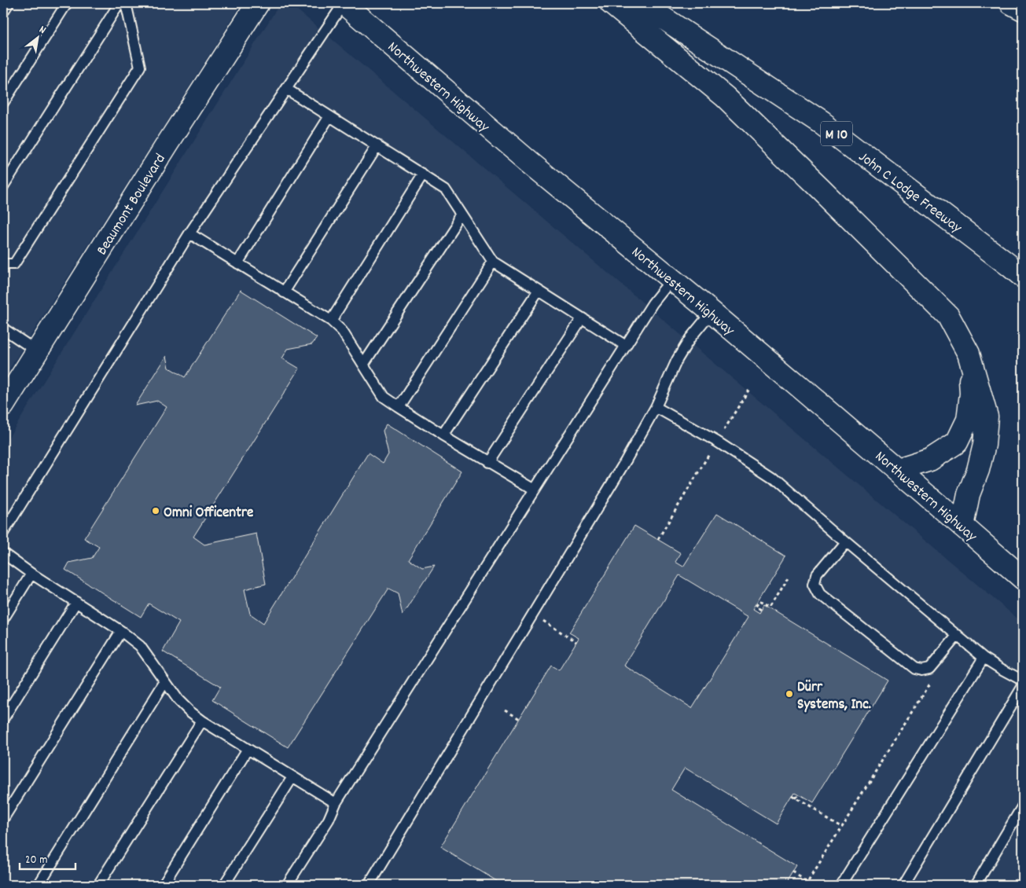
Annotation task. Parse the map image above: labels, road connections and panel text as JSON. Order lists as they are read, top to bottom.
{
  "streets": {
    "main road": [
      "Northwestern Highway",
      "M 10",
      "John C Lodge Freeway",
      "Beaumont Boulevard"
    ]
  },
  "places": ["Omni Officentre", "Dürr Systems, Inc."],
  "scale_bar": "20 m",
  "north": "top right"
}
